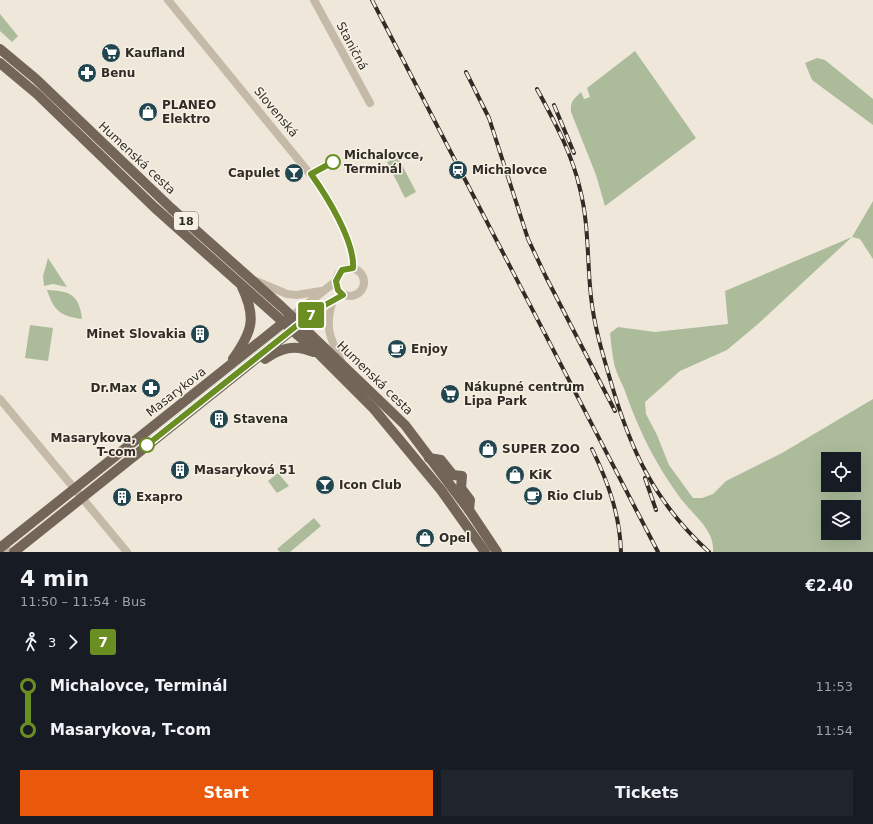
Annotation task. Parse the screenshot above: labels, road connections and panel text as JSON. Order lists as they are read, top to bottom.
{
  "streets": {
    "main road": ["Humenská cesta", "18", "Masarykova"],
    "street": ["Staničná", "Slovenská"]
  },
  "crossings": [
    ["Humenská cesta", "Masarykova"]
  ],
  "places": {
    "supermarket": ["Kaufland", "Nákupné centrum Lipa Park"],
    "pharmacy": ["Benu", "Dr.Max"],
    "shop": [
      "PLANEO Elektro",
      "SUPER ZOO",
      "KiK",
      "Opel"
    ],
    "other": ["Michalovce, Terminál", "Masarykova, T-com"],
    "station": ["Michalovce"],
    "bar": ["Capulet", "Icon Club"],
    "building": [
      "Minet Slovakia",
      "Stavena",
      "Masaryková 51",
      "Exapro"
    ],
    "cafe": ["Enjoy", "Rio Club"]
  },
  "lines": ["bus line 7"],
  "page": {
    "on_map": "7",
    "heading": ["4 min", "11:50 – 11:54 · Bus", "€2.40"],
    "legs": ["3", "7"],
    "list": [
      {
        "name": "Michalovce, Terminál",
        "value": "11:53"
      },
      {
        "name": "Masarykova, T-com",
        "value": "11:54"
      }
    ],
    "buttons": ["Start", "Tickets"]
  }
}
